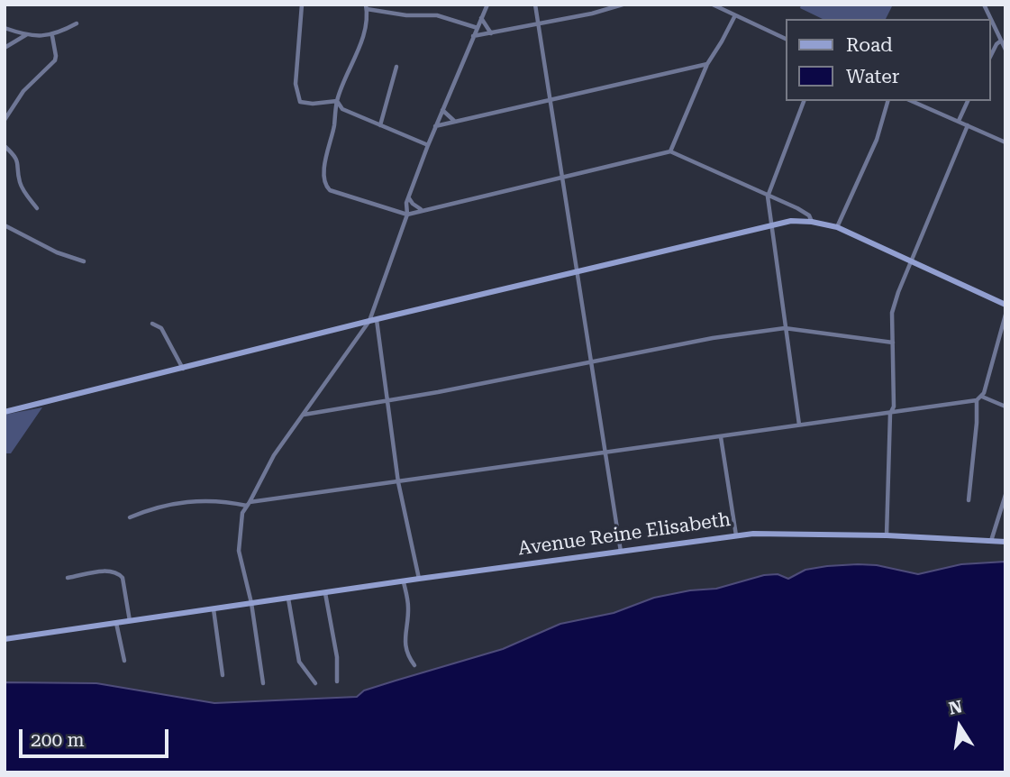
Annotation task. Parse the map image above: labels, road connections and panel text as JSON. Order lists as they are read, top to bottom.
{
  "streets": {
    "main road": ["Avenue Reine Elisabeth"]
  },
  "legend": ["Road", "Water"],
  "scale_bar": "200 m",
  "north": "top"
}
